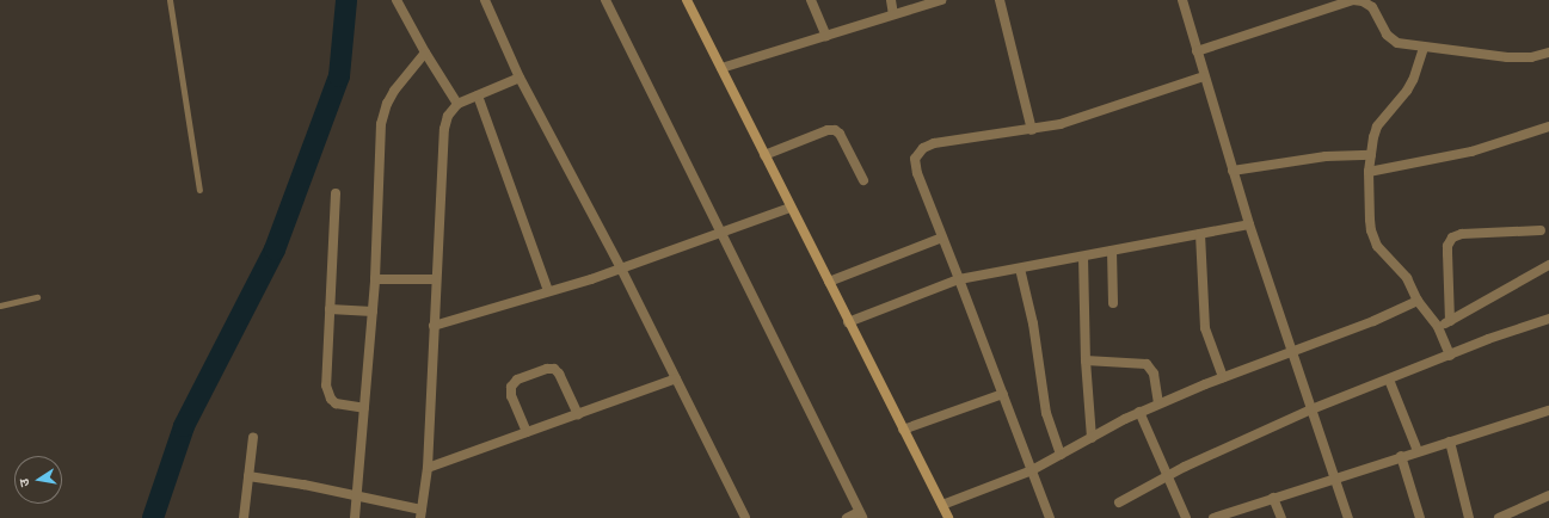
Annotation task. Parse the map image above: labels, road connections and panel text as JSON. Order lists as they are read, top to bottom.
{
  "north": "left"
}
